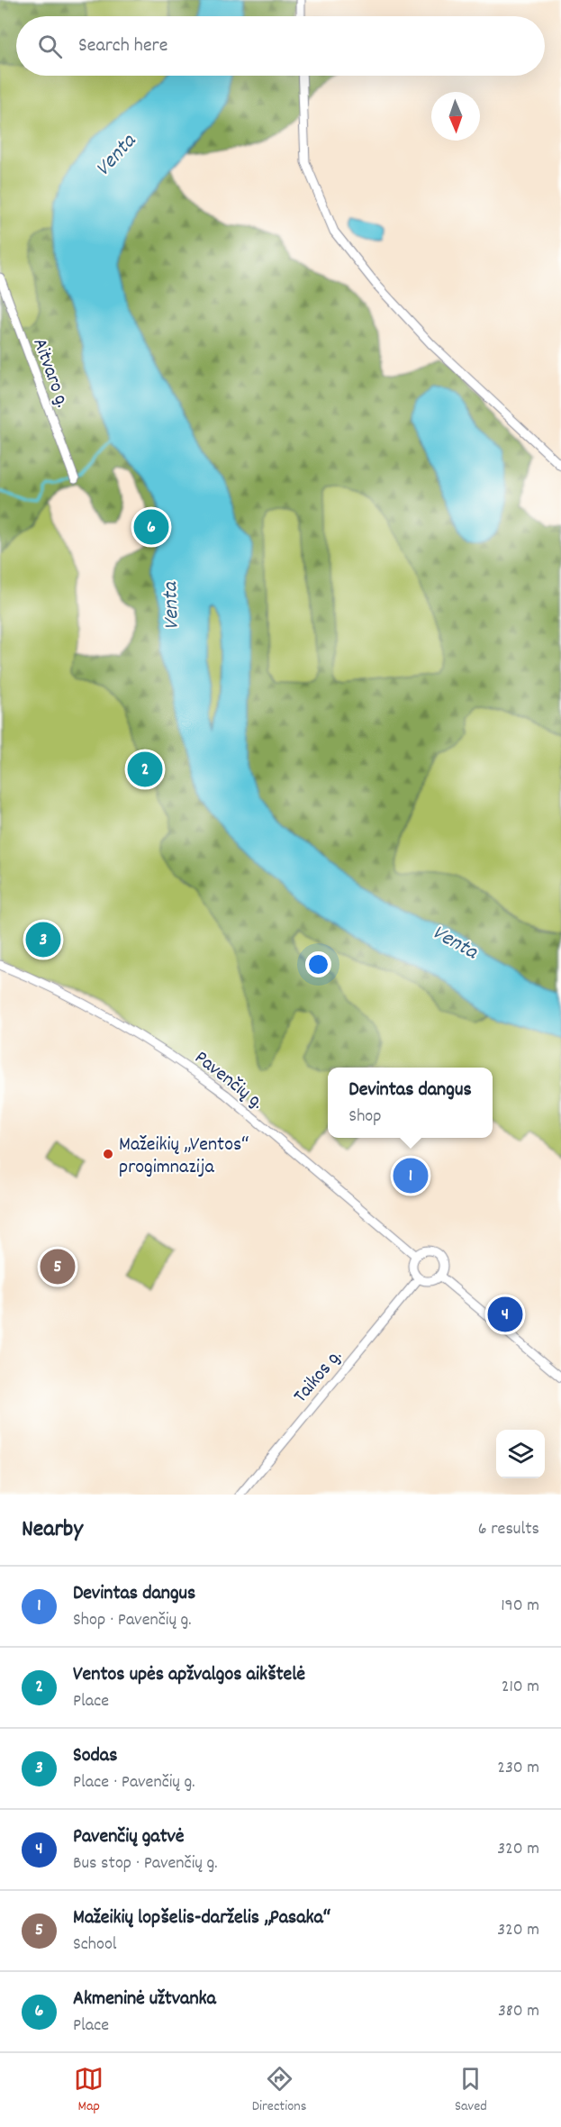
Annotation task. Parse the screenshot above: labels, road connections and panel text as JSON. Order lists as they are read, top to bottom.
{
  "streets": {
    "street": ["Aitvaro g.", "Pavenčių g.", "Taikos g."]
  },
  "crossings": [
    ["Pavenčių g.", "Taikos g."]
  ],
  "water": ["Venta"],
  "places": ["Mažeikių „Ventos“ progimnazija"],
  "north": "bottom",
  "page": {
    "search": "Search here",
    "pins": [
      "6",
      "2",
      "3",
      "1",
      "5",
      "4"
    ],
    "popup": ["Devintas dangus", "Shop"],
    "heading": ["Nearby", "6 results"],
    "list": [
      {
        "mark": "1",
        "name": "Devintas dangus",
        "note": "Shop · Pavenčių g.",
        "value": "190 m"
      },
      {
        "mark": "2",
        "name": "Ventos upės apžvalgos aikštelė",
        "note": "Place",
        "value": "210 m"
      },
      {
        "mark": "3",
        "name": "Sodas",
        "note": "Place · Pavenčių g.",
        "value": "230 m"
      },
      {
        "mark": "4",
        "name": "Pavenčių gatvė",
        "note": "Bus stop · Pavenčių g.",
        "value": "320 m"
      },
      {
        "mark": "5",
        "name": "Mažeikių lopšelis-darželis „Pasaka“",
        "note": "School",
        "value": "320 m"
      },
      {
        "mark": "6",
        "name": "Akmeninė užtvanka",
        "note": "Place",
        "value": "380 m"
      }
    ],
    "nav": ["Map", "Directions", "Saved"]
  }
}
